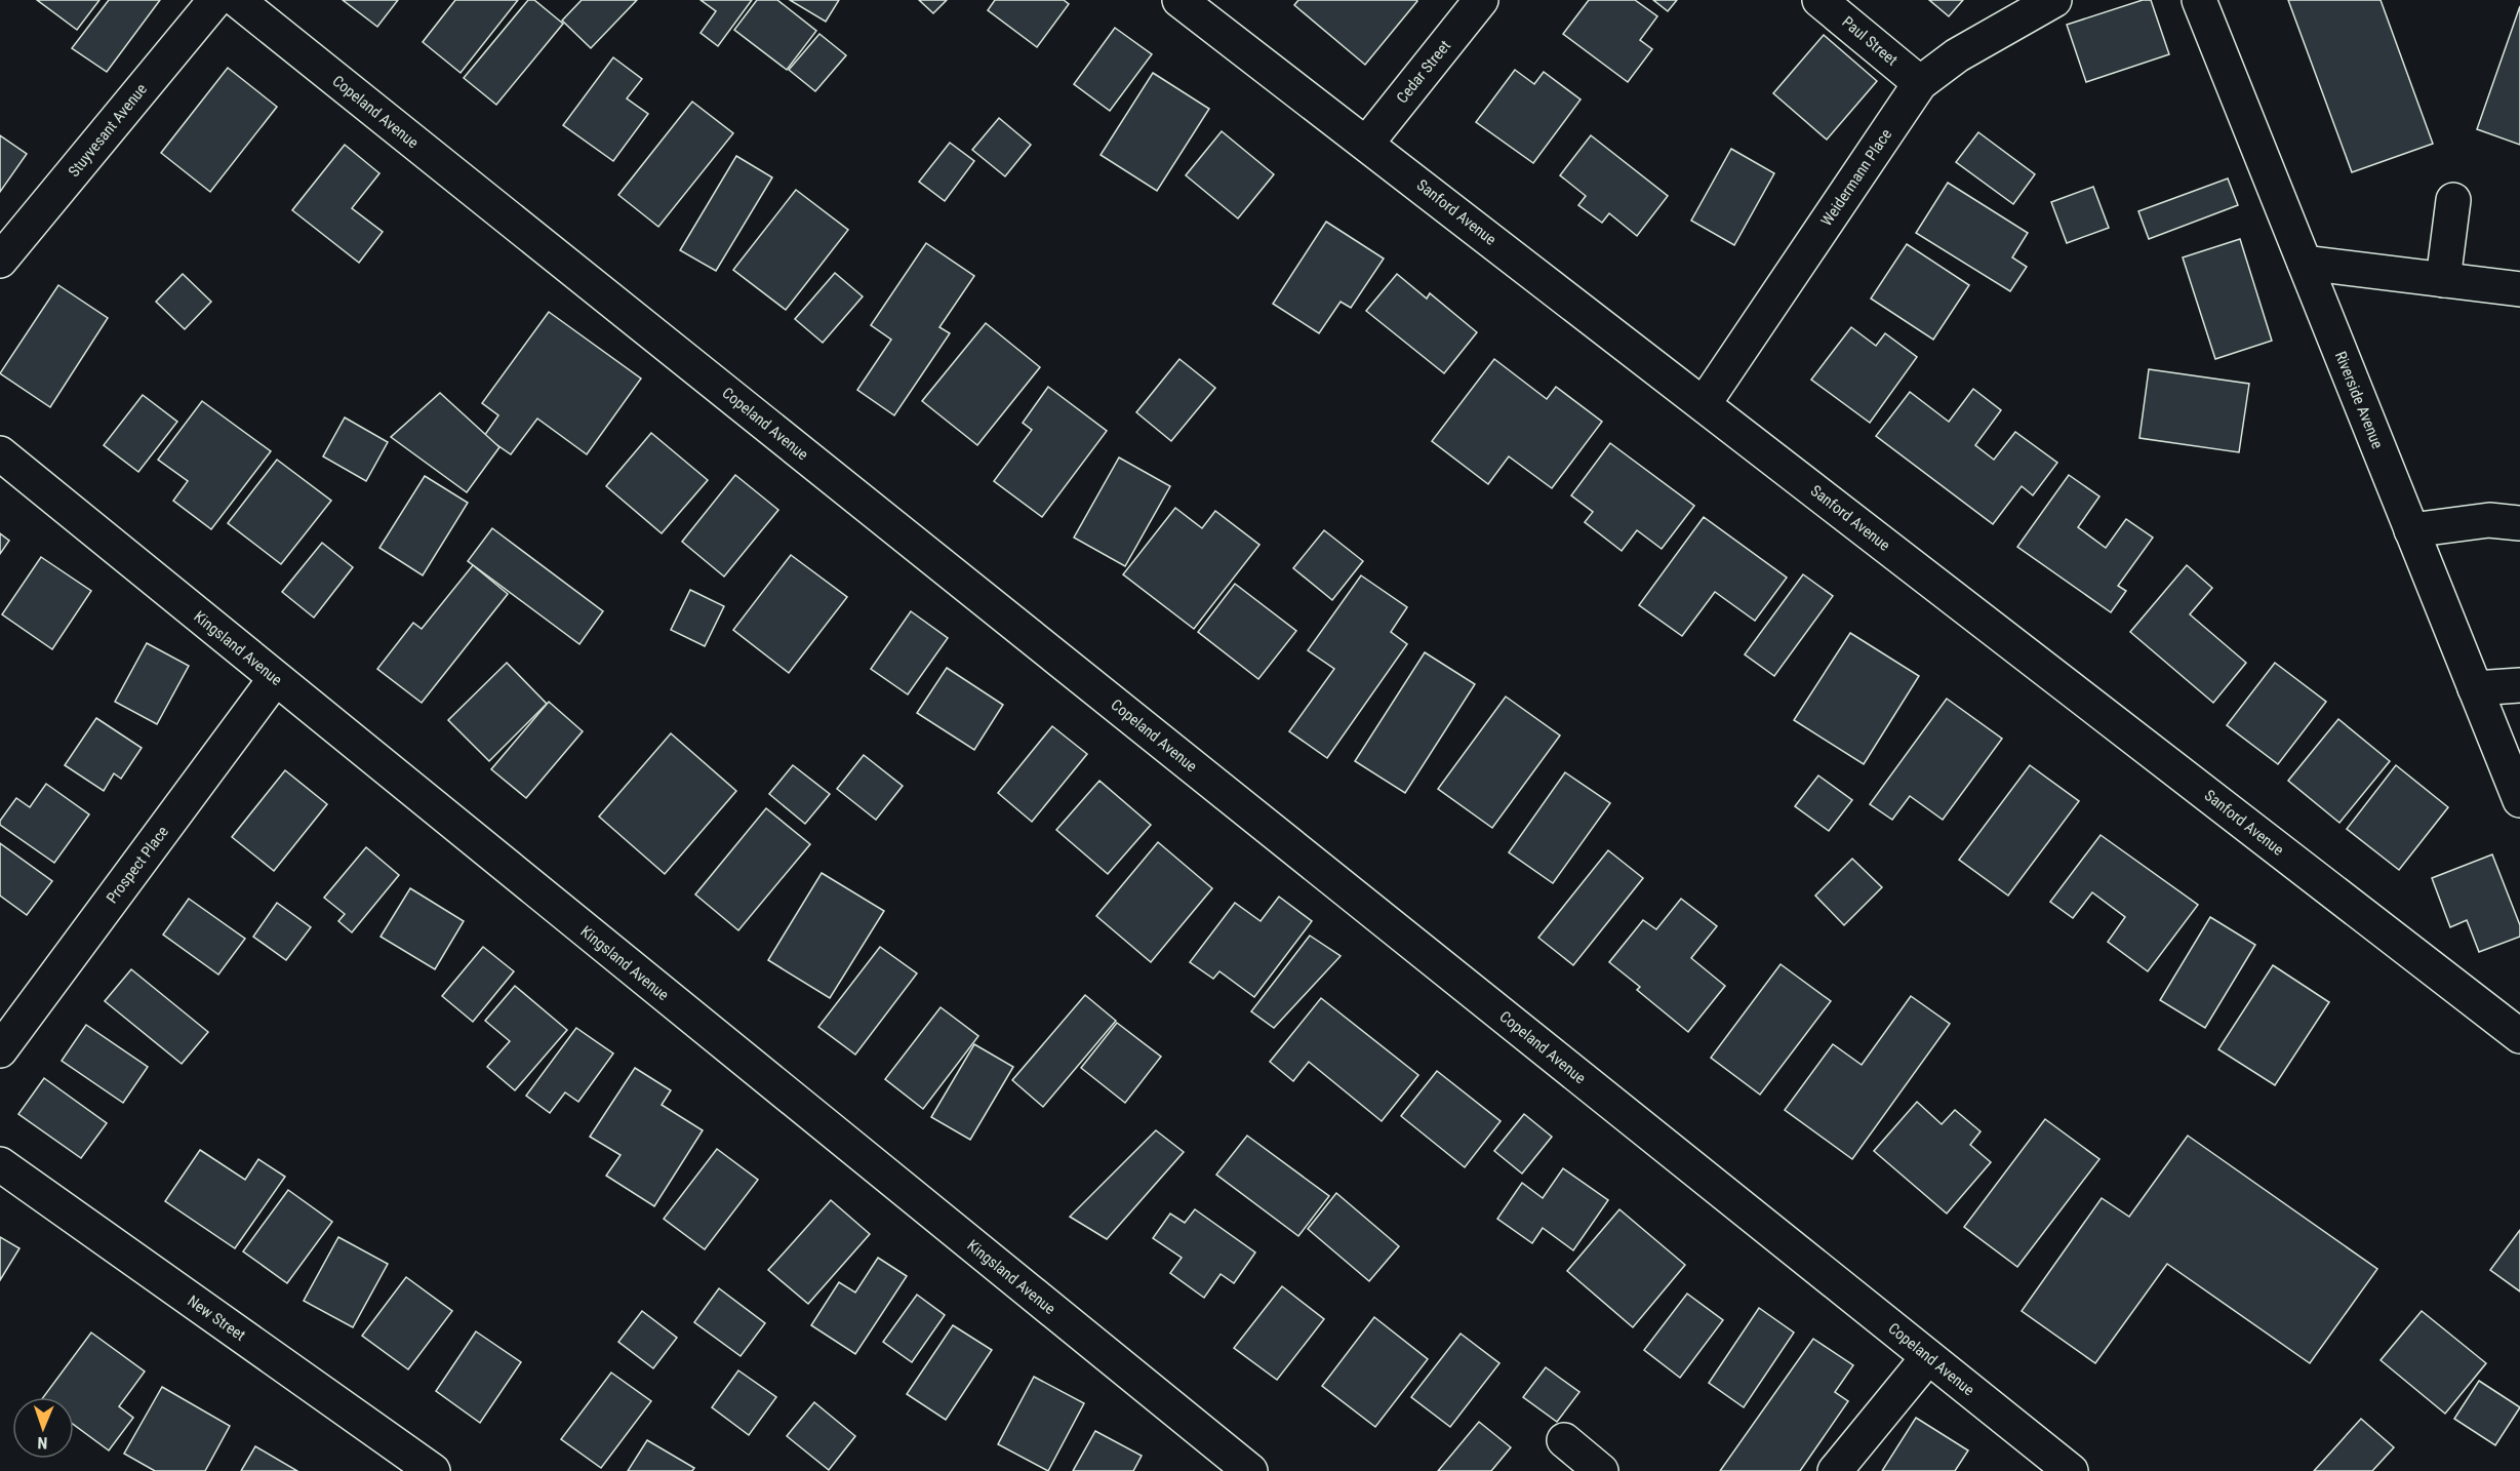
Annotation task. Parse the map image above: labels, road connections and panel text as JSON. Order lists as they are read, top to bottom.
{
  "streets": {
    "street": [
      "Paul Street",
      "Cedar Street",
      "Copeland Avenue",
      "Stuyvesant Avenue",
      "Weidermann Place",
      "Sanford Avenue",
      "Riverside Avenue",
      "Kingsland Avenue",
      "Prospect Place",
      "New Street"
    ]
  },
  "crossings": [
    ["Paul Street", "Weidermann Place"],
    ["Cedar Street", "Sanford Avenue"],
    ["Weidermann Place", "Sanford Avenue"],
    ["Kingsland Avenue", "Prospect Place"]
  ],
  "north": "bottom"
}
